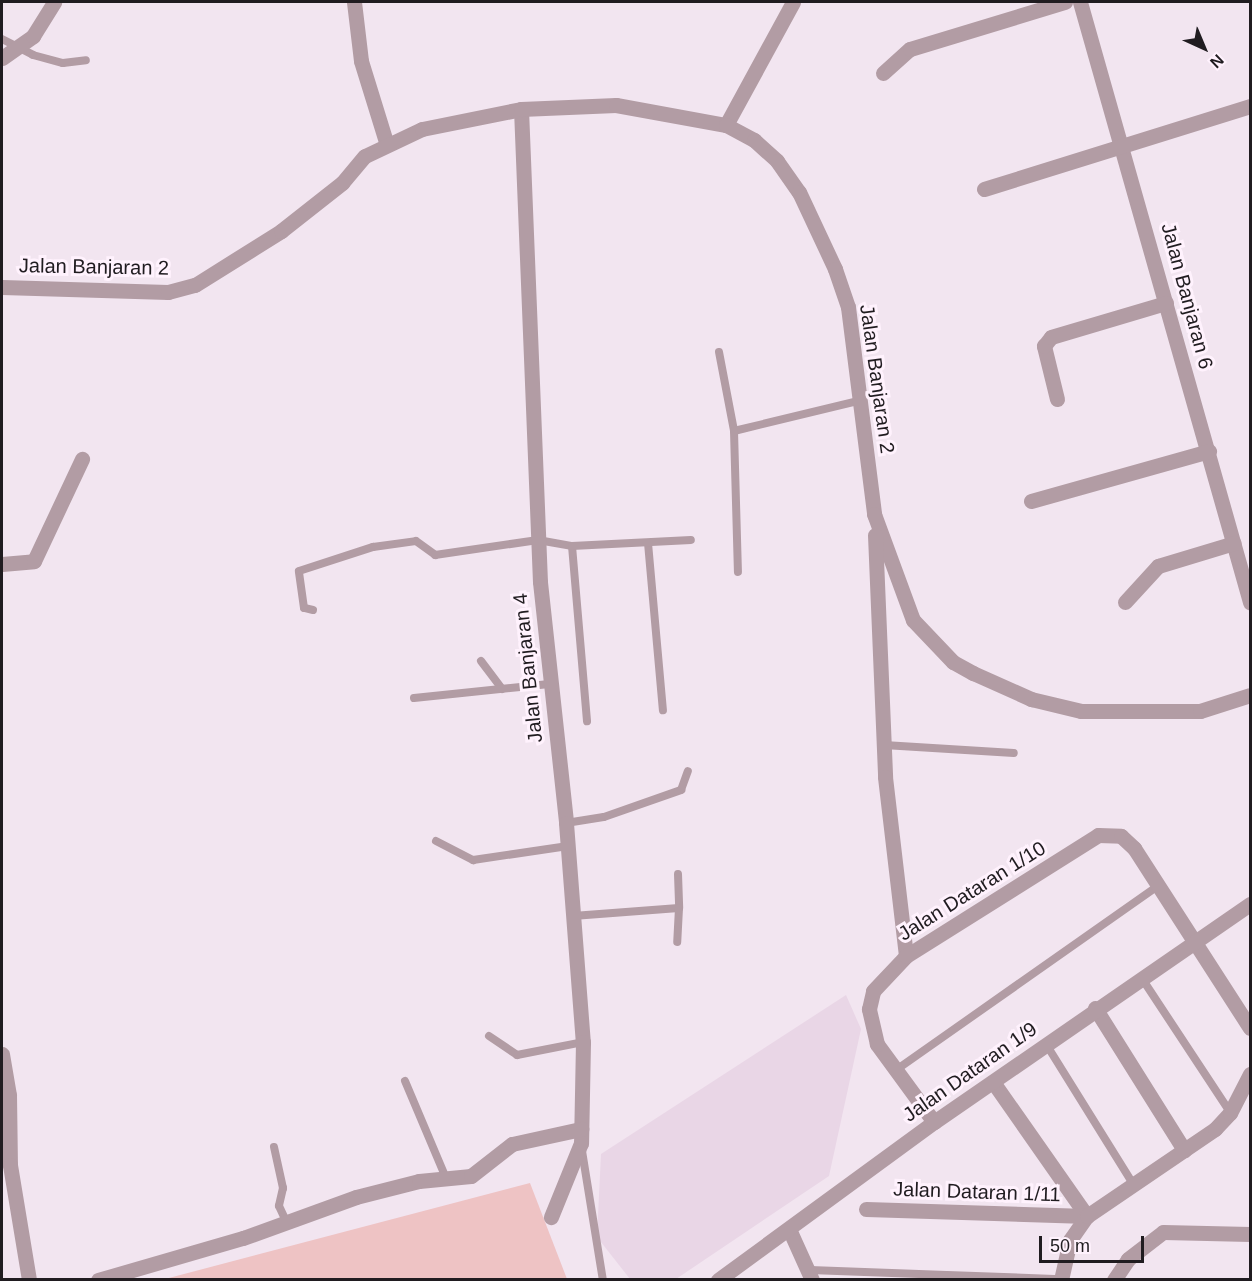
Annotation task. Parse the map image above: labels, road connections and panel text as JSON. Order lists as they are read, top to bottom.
{
  "streets": {
    "street": [
      "Jalan Banjaran 2",
      "Jalan Banjaran 6",
      "Jalan Banjaran 4",
      "Jalan Dataran 1/10",
      "Jalan Dataran 1/9",
      "Jalan Dataran 1/11"
    ]
  },
  "crossings": [
    ["Jalan Banjaran 2", "Jalan Banjaran 4"],
    ["Jalan Dataran 1/10", "Jalan Dataran 1/9"],
    ["Jalan Dataran 1/9", "Jalan Dataran 1/11"]
  ],
  "scale_bar": "50 m",
  "north": "bottom right"
}
